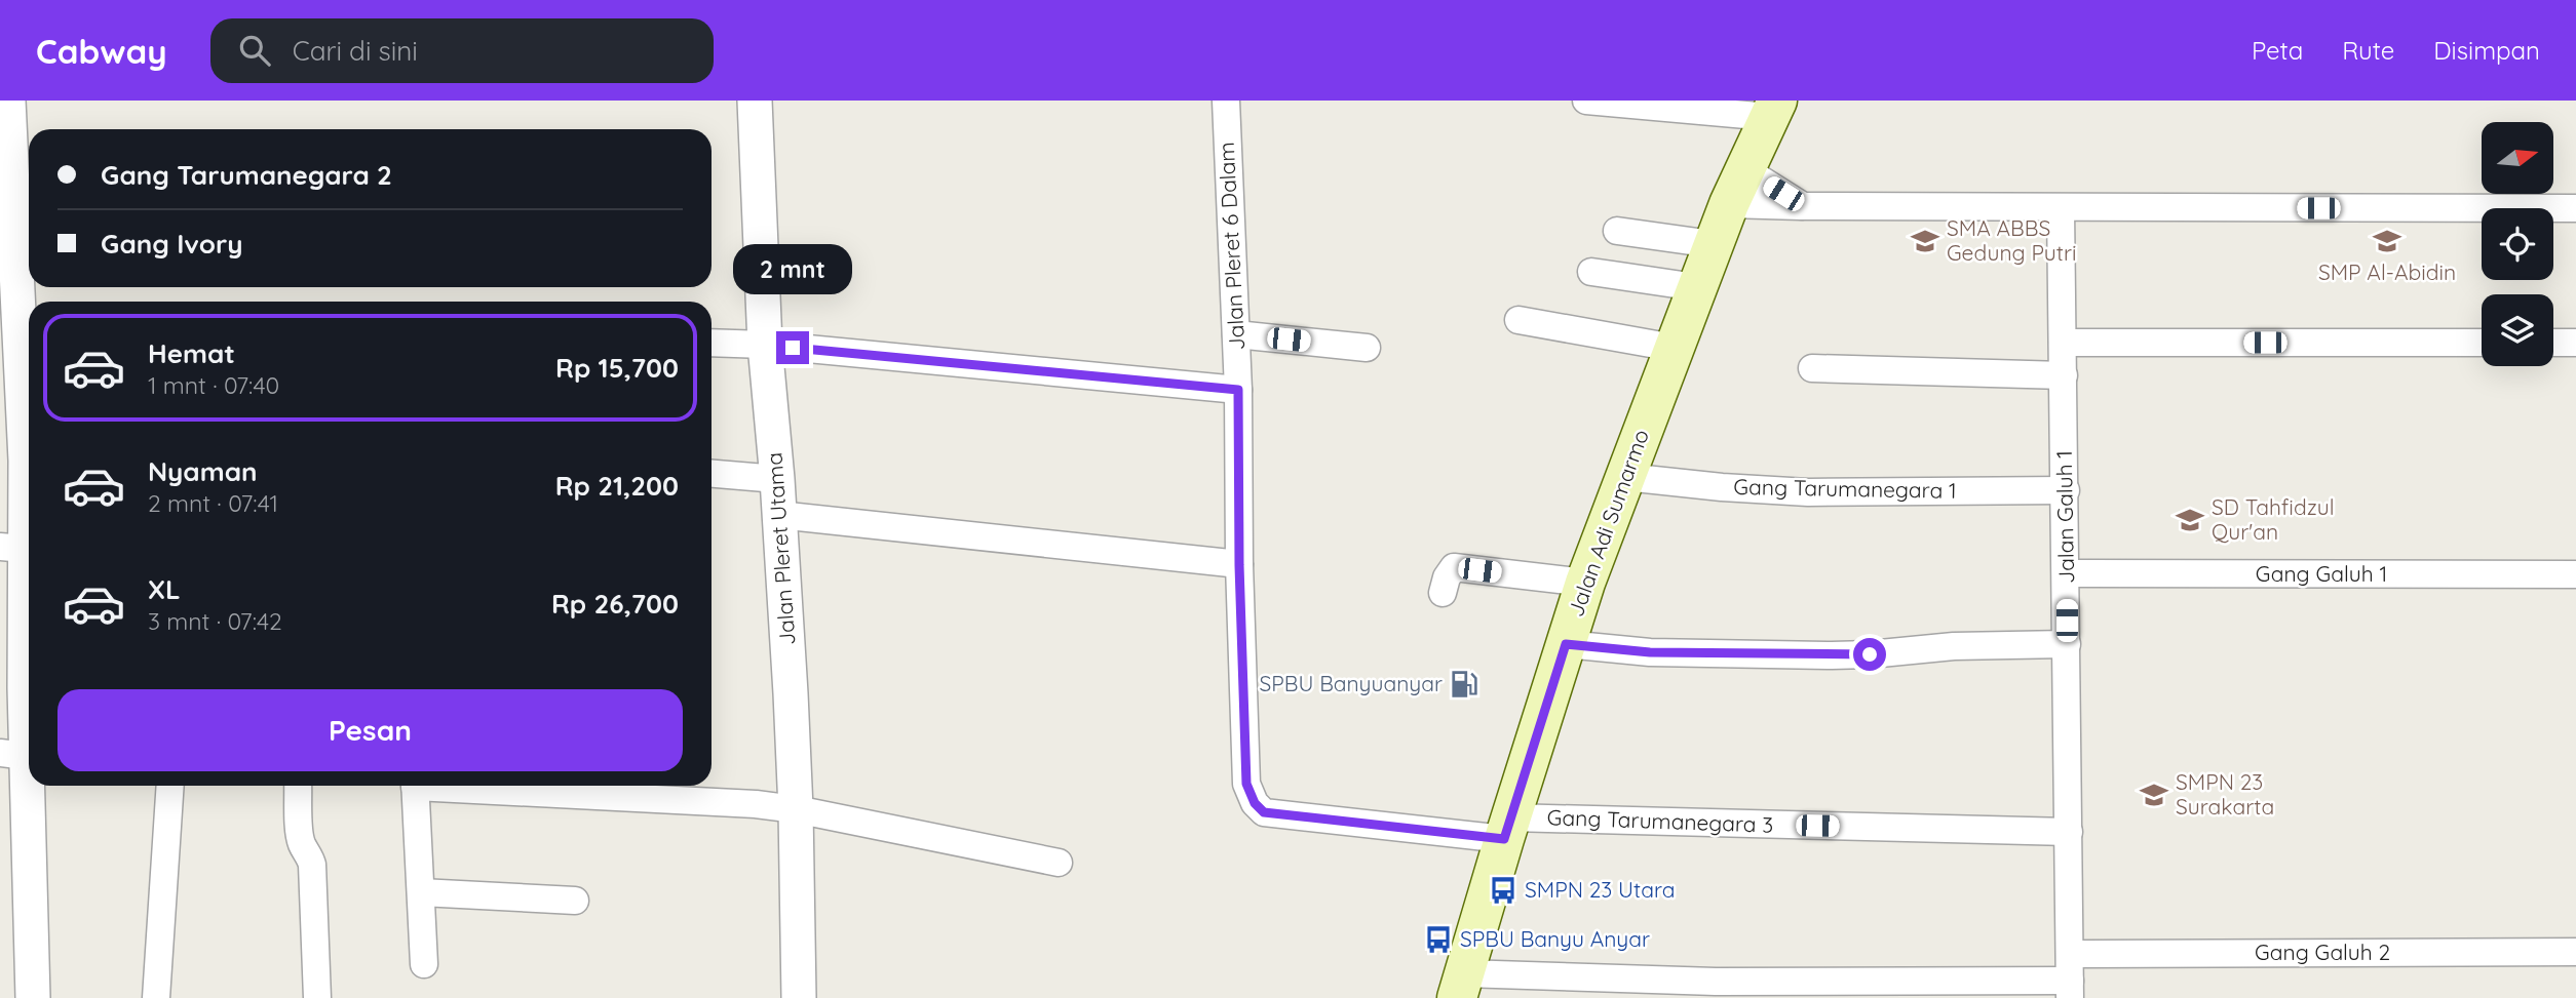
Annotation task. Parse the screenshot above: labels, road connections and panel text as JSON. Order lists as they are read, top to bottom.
{
  "streets": {
    "main road": ["Jalan Adi Sumarmo"],
    "street": [
      "Jalan Pleret 6 Dalam",
      "Gang Tarumanegara 1",
      "Jalan Galuh 1",
      "Jalan Pleret Utama",
      "Gang Galuh 1",
      "Gang Tarumanegara 3",
      "Gang Galuh 2"
    ]
  },
  "crossings": [
    ["Jalan Pleret 6 Dalam", "Gang Tarumanegara 3"],
    ["Gang Tarumanegara 1", "Jalan Galuh 1"],
    ["Gang Tarumanegara 1", "Jalan Adi Sumarmo"],
    ["Jalan Galuh 1", "Gang Galuh 1"],
    ["Jalan Galuh 1", "Gang Tarumanegara 3"],
    ["Jalan Galuh 1", "Gang Galuh 2"],
    ["Jalan Adi Sumarmo", "Gang Tarumanegara 3"]
  ],
  "places": {
    "school or university": [
      "SMA ABBS Gedung Putri",
      "SMP Al-Abidin",
      "SD Tahfidzul Qur'an",
      "SMPN 23 Surakarta"
    ],
    "fuel station": ["SPBU Banyuanyar"],
    "bus stop": ["SMPN 23 Utara", "SPBU Banyu Anyar"]
  },
  "north": "right",
  "page": {
    "header": "Cabway",
    "search": "Cari di sini",
    "nav": ["Peta", "Rute", "Disimpan"],
    "banner": ["Gang Tarumanegara 2", "Gang Ivory"],
    "bubble": "2 mnt",
    "list": [
      {
        "name": "Hemat",
        "note": "1 mnt · 07:40",
        "value": "Rp 15,700"
      },
      {
        "name": "Nyaman",
        "note": "2 mnt · 07:41",
        "value": "Rp 21,200"
      },
      {
        "name": "XL",
        "note": "3 mnt · 07:42",
        "value": "Rp 26,700"
      }
    ],
    "buttons": "Pesan"
  }
}
